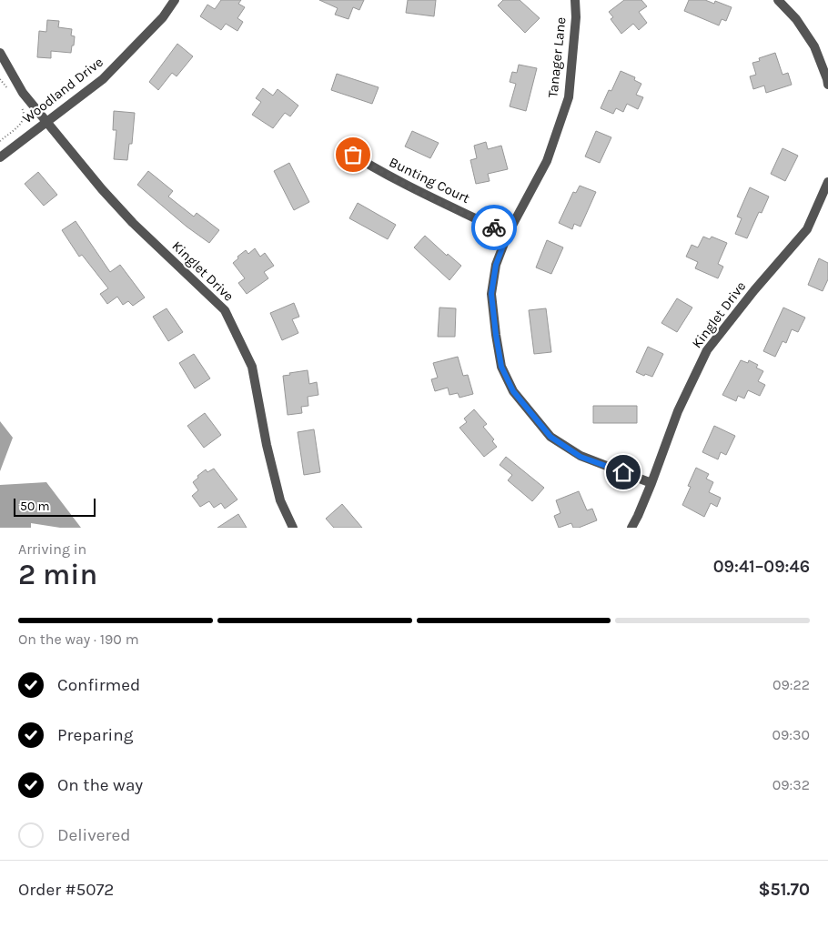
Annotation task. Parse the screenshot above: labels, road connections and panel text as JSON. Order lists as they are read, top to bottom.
{
  "streets": {
    "street": [
      "Tanager Lane",
      "Woodland Drive",
      "Bunting Court",
      "Kinglet Drive"
    ]
  },
  "crossings": [
    ["Tanager Lane", "Bunting Court"],
    ["Tanager Lane", "Kinglet Drive"],
    ["Woodland Drive", "Kinglet Drive"]
  ],
  "scale_bar": "50 m",
  "page": {
    "scale": "50 m",
    "heading": ["2 min", "Arriving in", "09:41–09:46"],
    "panel": ["Order #5072", "$51.70"],
    "bar": "On the way · 190 m",
    "list": [
      ["Confirmed", "09:22"],
      ["Preparing", "09:30"],
      ["On the way", "09:32"],
      "Delivered"
    ]
  }
}
